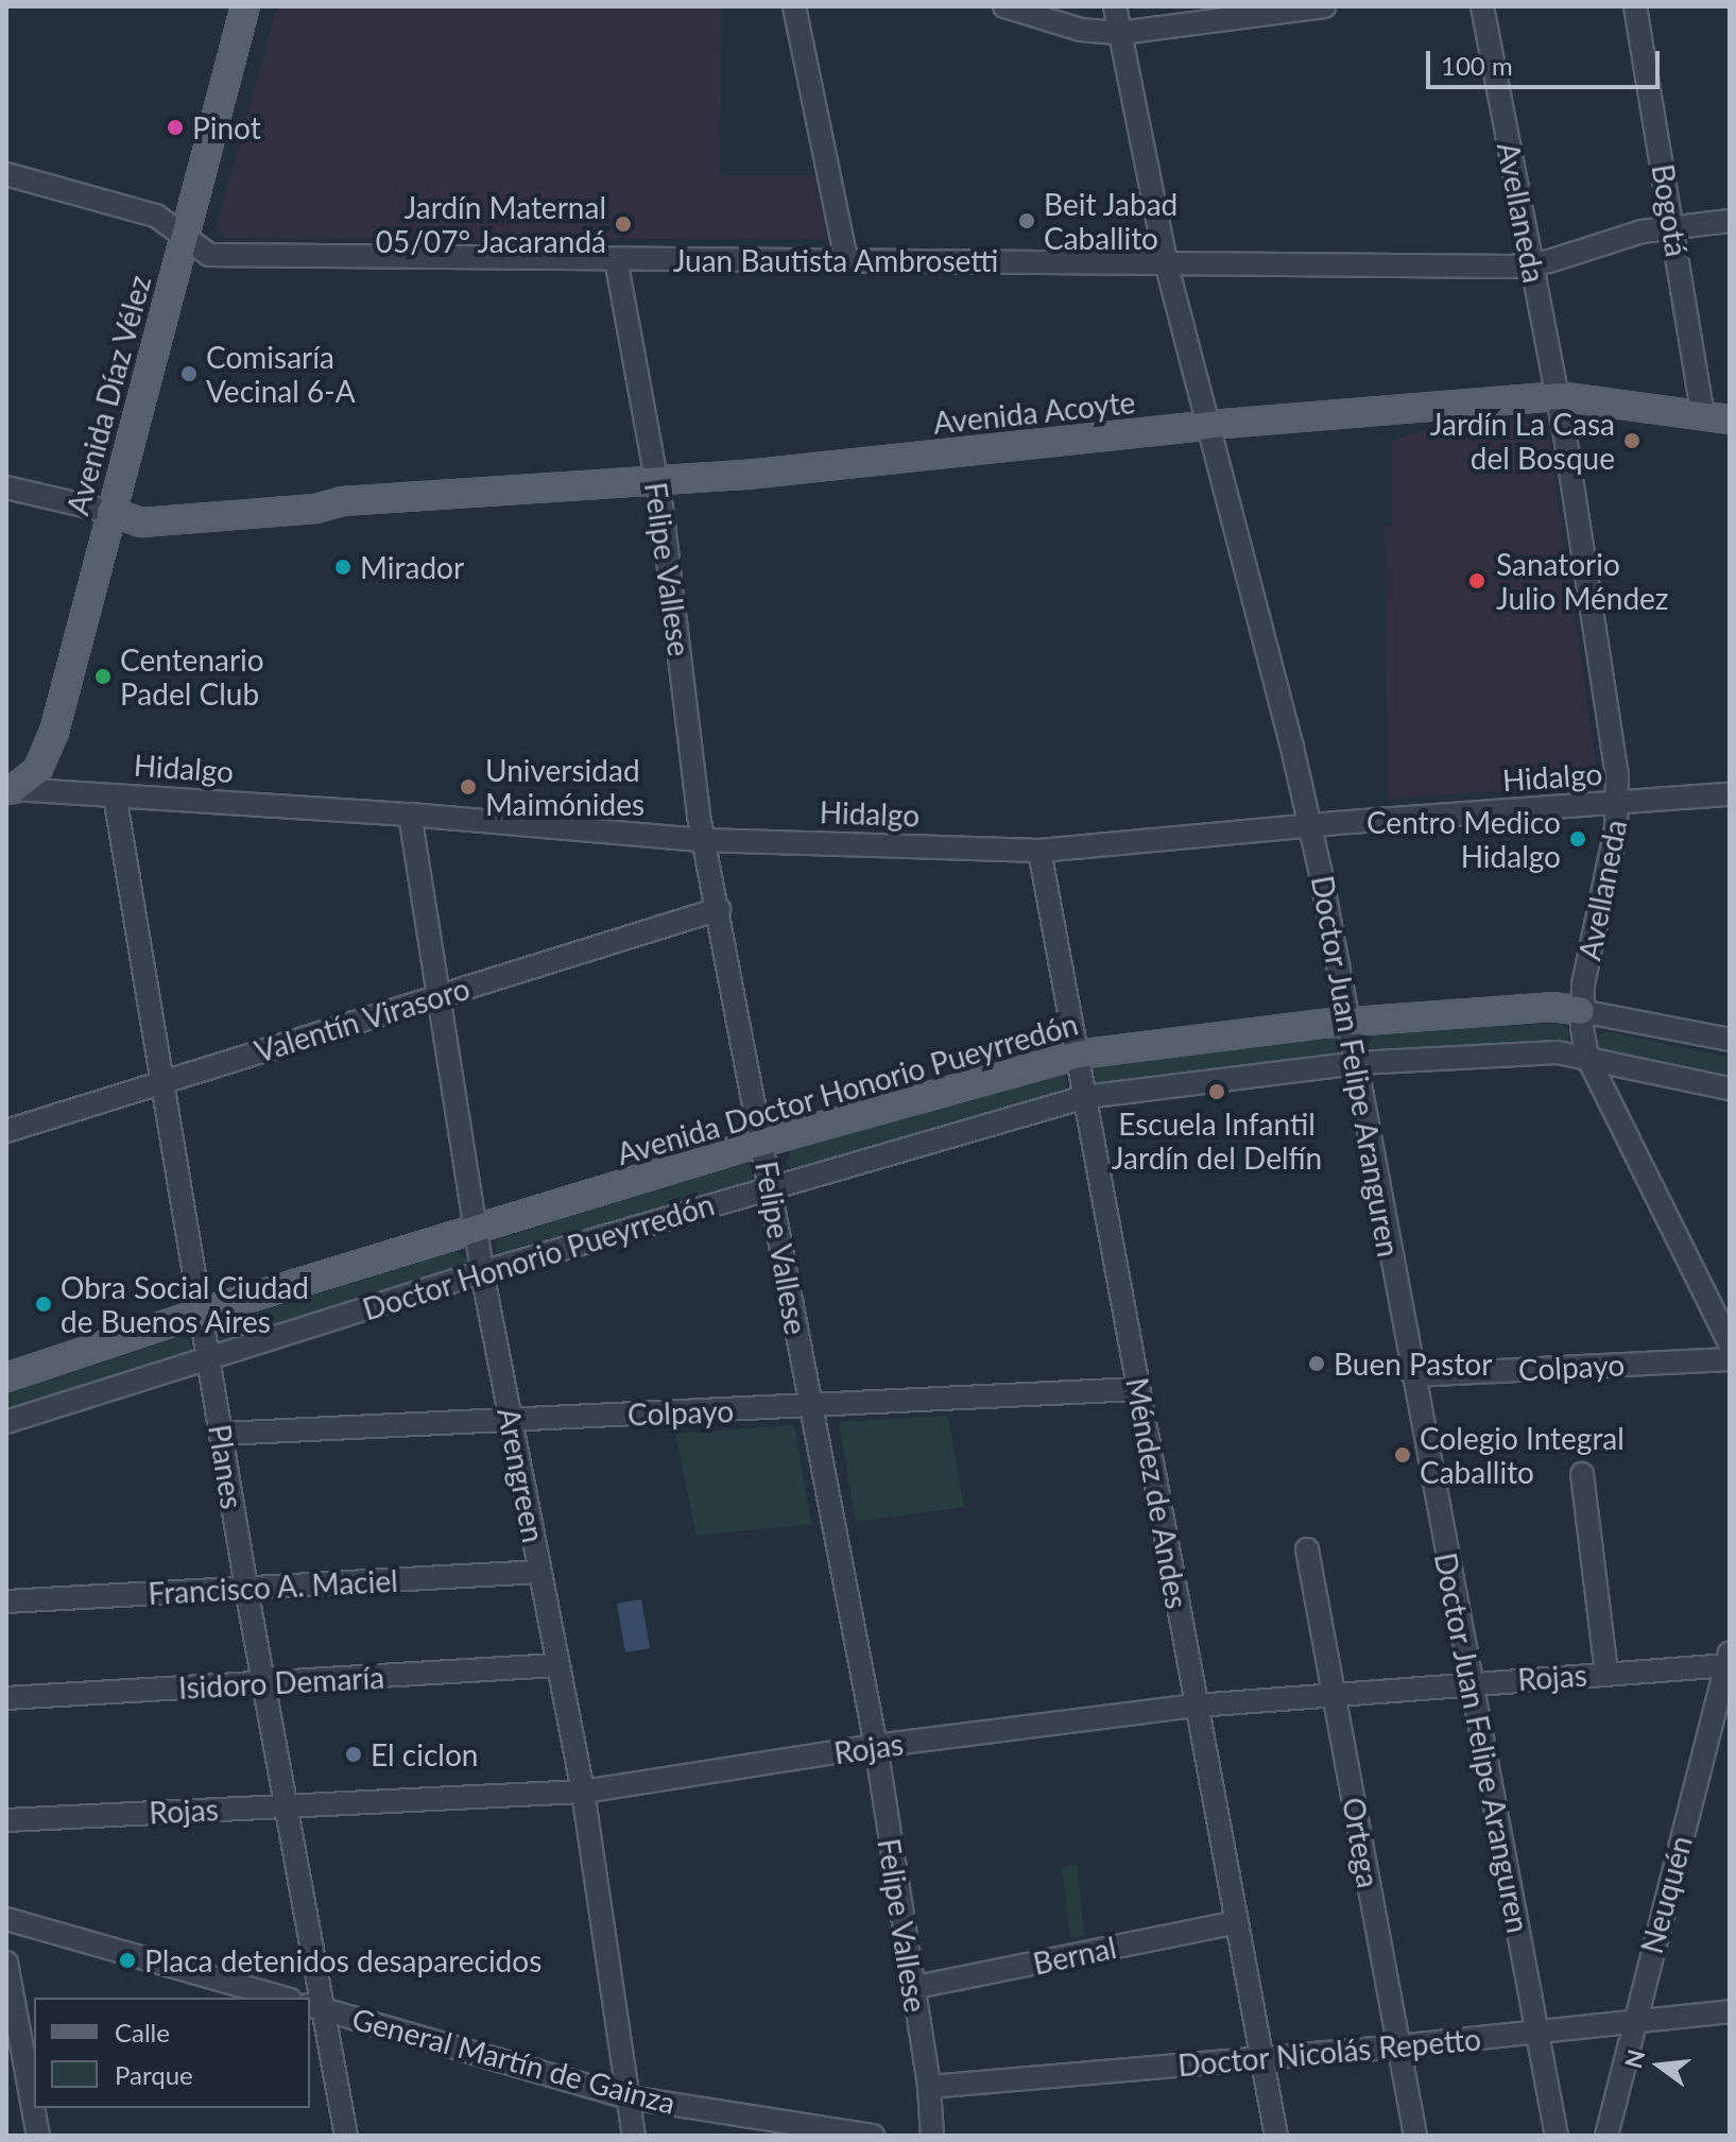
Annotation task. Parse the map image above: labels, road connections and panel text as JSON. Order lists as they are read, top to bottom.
{
  "streets": {
    "main road": ["Avenida Díaz Vélez", "Avenida Acoyte", "Avenida Doctor Honorio Pueyrredón"],
    "street": [
      "Bogotá",
      "Avellaneda",
      "Juan Bautista Ambrosetti",
      "Felipe Vallese",
      "Hidalgo",
      "Valentín Virasoro",
      "Doctor Juan Felipe Aranguren",
      "Doctor Honorio Pueyrredón",
      "Colpayo",
      "Planes",
      "Arengreen",
      "Méndez de Andes",
      "Francisco A. Maciel",
      "Rojas",
      "Isidoro Demaría",
      "Ortega",
      "Neuquén",
      "Bernal",
      "Doctor Nicolás Repetto",
      "General Martín de Gainza"
    ]
  },
  "crossings": [
    ["Bogotá", "Juan Bautista Ambrosetti"],
    ["Bogotá", "Avenida Acoyte"],
    ["Avellaneda", "Juan Bautista Ambrosetti"],
    ["Avellaneda", "Avenida Acoyte"],
    ["Avellaneda", "Hidalgo"],
    ["Avellaneda", "Avenida Doctor Honorio Pueyrredón"],
    ["Avellaneda", "Doctor Honorio Pueyrredón"],
    ["Juan Bautista Ambrosetti", "Avenida Díaz Vélez"],
    ["Juan Bautista Ambrosetti", "Felipe Vallese"],
    ["Juan Bautista Ambrosetti", "Doctor Juan Felipe Aranguren"],
    ["Avenida Díaz Vélez", "Avenida Acoyte"],
    ["Avenida Díaz Vélez", "Hidalgo"],
    ["Avenida Acoyte", "Felipe Vallese"],
    ["Avenida Acoyte", "Doctor Juan Felipe Aranguren"],
    ["Felipe Vallese", "Hidalgo"],
    ["Felipe Vallese", "Valentín Virasoro"],
    ["Felipe Vallese", "Avenida Doctor Honorio Pueyrredón"],
    ["Felipe Vallese", "Doctor Honorio Pueyrredón"],
    ["Felipe Vallese", "Colpayo"],
    ["Felipe Vallese", "Rojas"],
    ["Felipe Vallese", "Bernal"],
    ["Felipe Vallese", "Doctor Nicolás Repetto"],
    ["Hidalgo", "Doctor Juan Felipe Aranguren"],
    ["Hidalgo", "Planes"],
    ["Hidalgo", "Arengreen"],
    ["Hidalgo", "Méndez de Andes"],
    ["Valentín Virasoro", "Planes"],
    ["Valentín Virasoro", "Arengreen"],
    ["Doctor Juan Felipe Aranguren", "Avenida Doctor Honorio Pueyrredón"],
    ["Doctor Juan Felipe Aranguren", "Doctor Honorio Pueyrredón"],
    ["Doctor Juan Felipe Aranguren", "Colpayo"],
    ["Doctor Juan Felipe Aranguren", "Rojas"],
    ["Doctor Juan Felipe Aranguren", "Doctor Nicolás Repetto"],
    ["Avenida Doctor Honorio Pueyrredón", "Planes"],
    ["Avenida Doctor Honorio Pueyrredón", "Arengreen"],
    ["Avenida Doctor Honorio Pueyrredón", "Méndez de Andes"],
    ["Doctor Honorio Pueyrredón", "Planes"],
    ["Doctor Honorio Pueyrredón", "Arengreen"],
    ["Doctor Honorio Pueyrredón", "Méndez de Andes"],
    ["Colpayo", "Planes"],
    ["Colpayo", "Arengreen"],
    ["Colpayo", "Méndez de Andes"],
    ["Planes", "Francisco A. Maciel"],
    ["Planes", "Rojas"],
    ["Planes", "Isidoro Demaría"],
    ["Planes", "General Martín de Gainza"],
    ["Arengreen", "Francisco A. Maciel"],
    ["Arengreen", "Rojas"],
    ["Arengreen", "Isidoro Demaría"],
    ["Arengreen", "General Martín de Gainza"],
    ["Méndez de Andes", "Rojas"],
    ["Méndez de Andes", "Bernal"],
    ["Méndez de Andes", "Doctor Nicolás Repetto"],
    ["Rojas", "Ortega"],
    ["Rojas", "Neuquén"],
    ["Ortega", "Doctor Nicolás Repetto"],
    ["Neuquén", "Doctor Nicolás Repetto"]
  ],
  "places": [
    "Pinot",
    "Beit Jabad Caballito",
    "Jardín Maternal 05/07° Jacarandá",
    "Comisaría Vecinal 6-A",
    "Jardín La Casa del Bosque",
    "Mirador",
    "Sanatorio Julio Méndez",
    "Centenario Padel Club",
    "Universidad Maimónides",
    "Centro Medico Hidalgo",
    "Escuela Infantil Jardín del Delfín",
    "Obra Social Ciudad de Buenos Aires",
    "Buen Pastor",
    "Colegio Integral Caballito",
    "El ciclon",
    "Placa detenidos desaparecidos"
  ],
  "legend": ["Calle", "Parque"],
  "scale_bar": "100 m",
  "north": "left"
}
